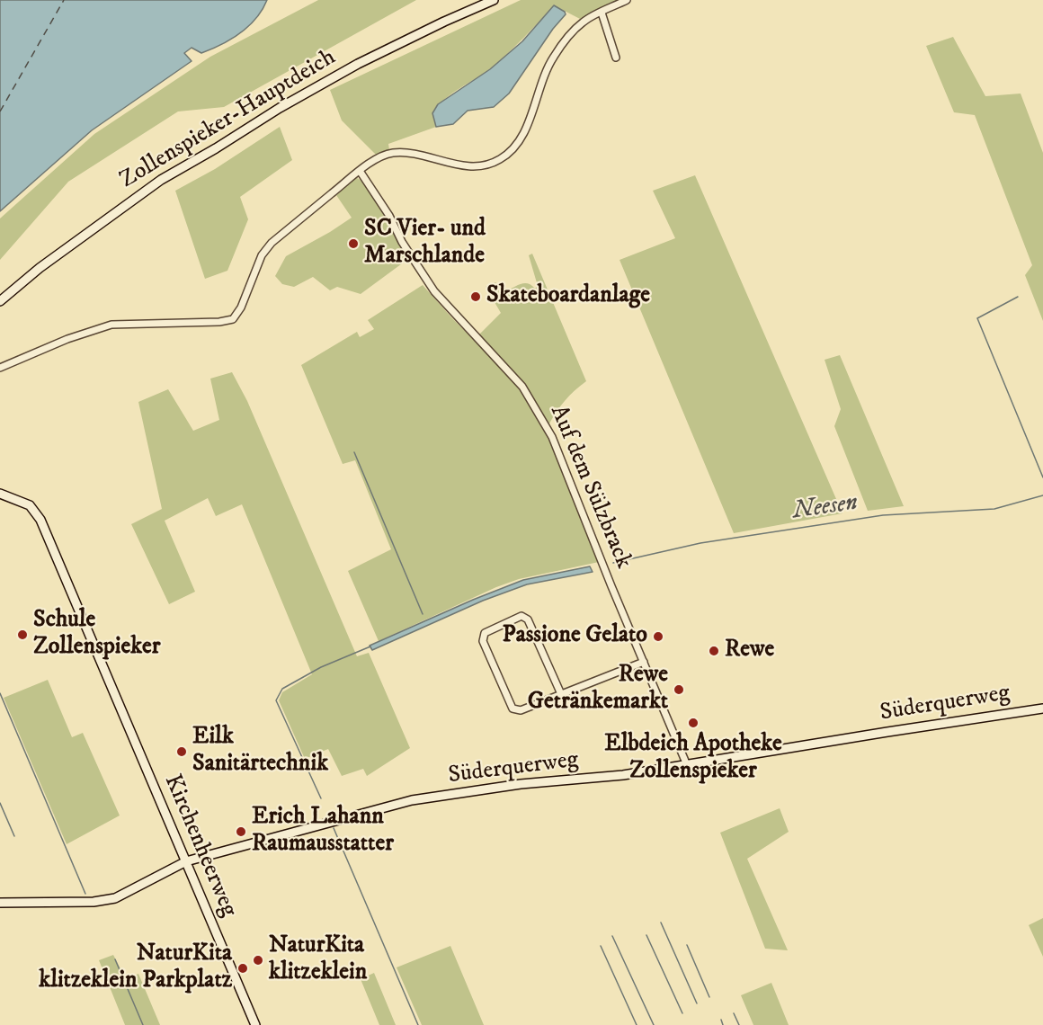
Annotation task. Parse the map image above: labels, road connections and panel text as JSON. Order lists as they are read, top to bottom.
{
  "streets": {
    "street": [
      "Zollenspieker-Hauptdeich",
      "Auf dem Sülzbrack",
      "Süderquerweg",
      "Kirchenheerweg"
    ]
  },
  "crossings": [
    ["Auf dem Sülzbrack", "Süderquerweg"],
    ["Süderquerweg", "Kirchenheerweg"]
  ],
  "water": ["Neesen"],
  "places": [
    "SC Vier- und Marschlande",
    "Skateboardanlage",
    "Schule Zollenspieker",
    "Passione Gelato",
    "Rewe",
    "Rewe Getränkemarkt",
    "Elbdeich Apotheke Zollenspieker",
    "Eilk Sanitärtechnik",
    "Erich Lahann Raumausstatter",
    "NaturKita klitzeklein",
    "NaturKita klitzeklein Parkplatz"
  ]
}
